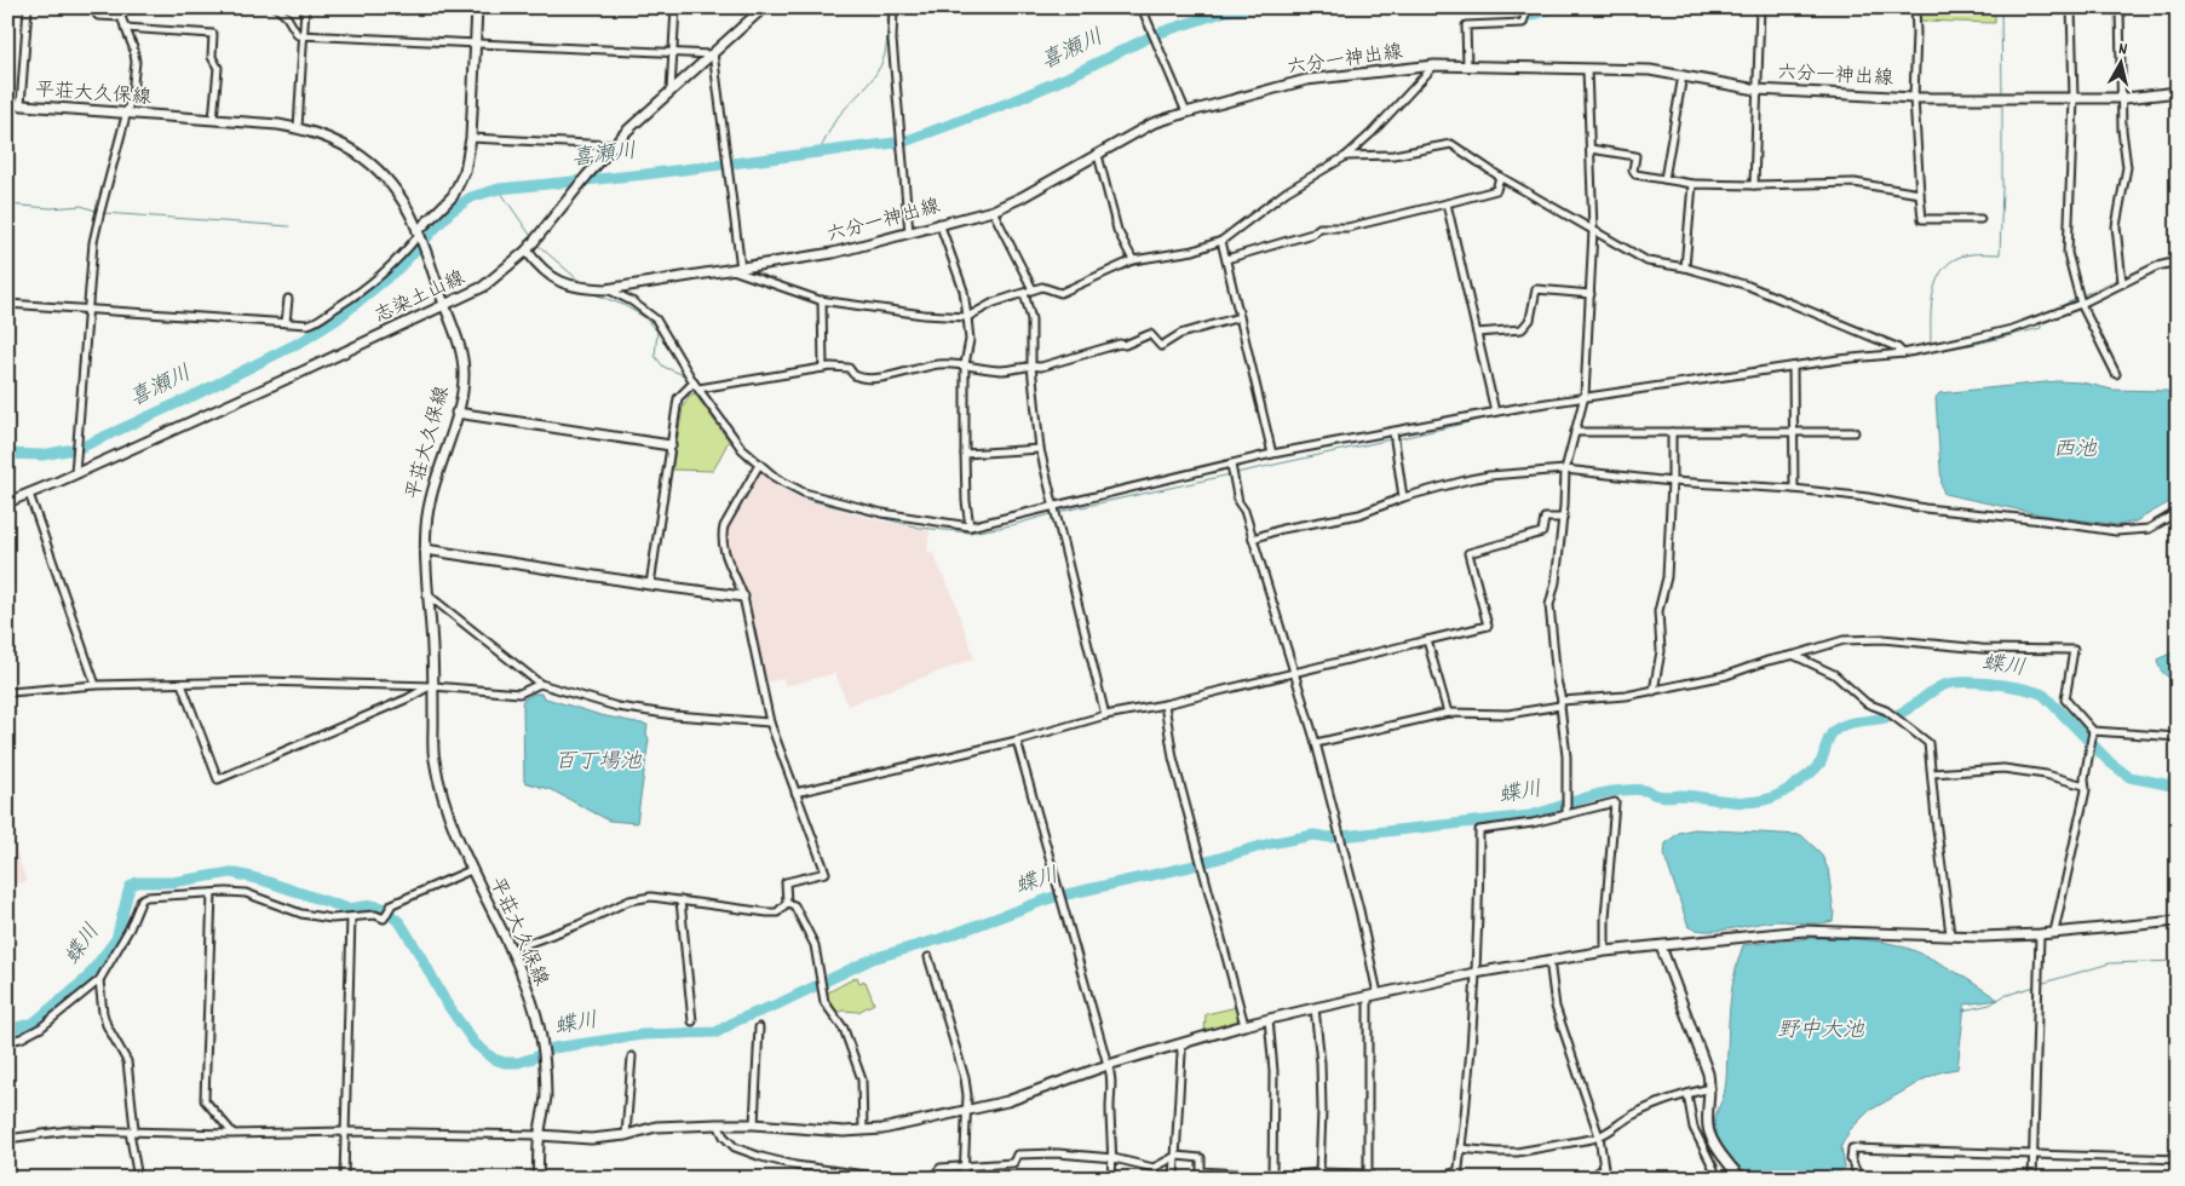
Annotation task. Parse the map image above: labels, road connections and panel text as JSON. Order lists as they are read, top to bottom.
{
  "streets": {
    "main road": ["六分一神出線", "平荘大久保線", "志染土山線"]
  },
  "crossings": [
    ["六分一神出線", "志染土山線"],
    ["平荘大久保線", "志染土山線"]
  ],
  "water": [
    "喜瀬川",
    "西池",
    "蝶川",
    "百丁場池",
    "野中大池"
  ],
  "north": "top"
}
